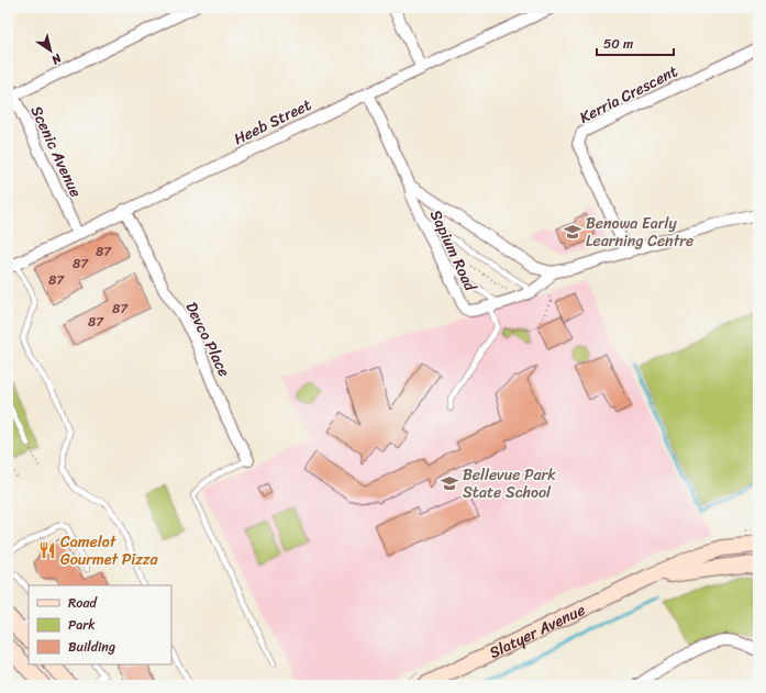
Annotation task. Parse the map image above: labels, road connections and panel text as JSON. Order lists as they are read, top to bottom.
{
  "streets": {
    "main road": ["Slatyer Avenue"],
    "street": [
      "Kerria Crescent",
      "Heeb Street",
      "Scenic Avenue",
      "Sapium Road",
      "Devco Place"
    ]
  },
  "crossings": [
    ["Heeb Street", "Scenic Avenue"],
    ["Heeb Street", "Sapium Road"],
    ["Heeb Street", "Devco Place"]
  ],
  "places": {
    "school or university": ["Benowa Early Learning Centre", "Bellevue Park State School"],
    "restaurant": ["Camelot Gourmet Pizza"]
  },
  "house_numbers": [
    "87",
    "87",
    "87",
    "87",
    "87"
  ],
  "legend": ["Road", "Park", "Building"],
  "scale_bar": "50 m",
  "north": "bottom right"
}
